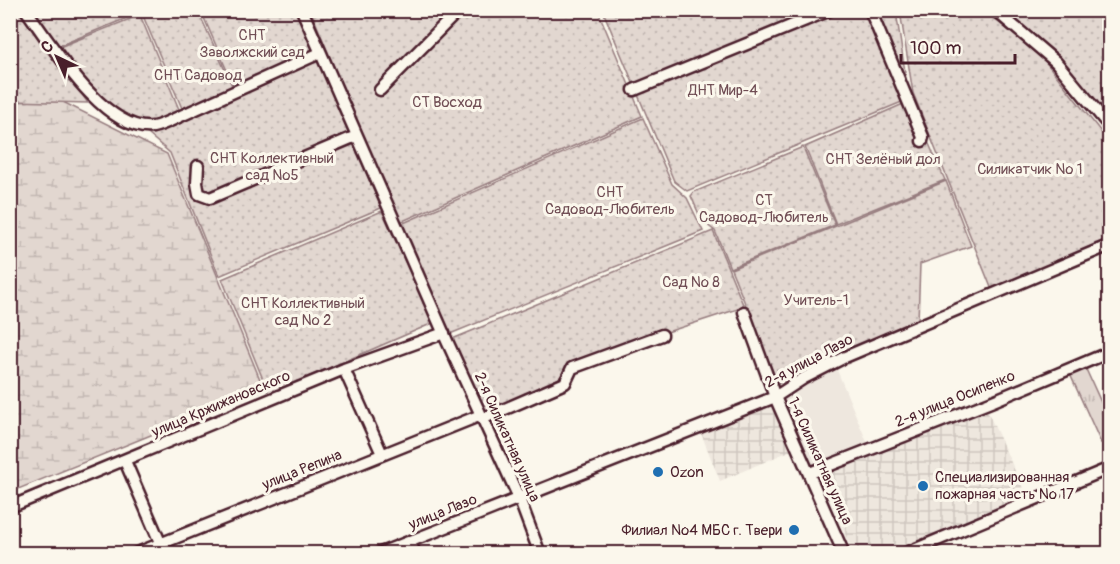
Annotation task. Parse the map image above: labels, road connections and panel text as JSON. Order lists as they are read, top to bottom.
{
  "streets": {
    "street": [
      "2-я улица Лазо",
      "2-я улица Осипенко",
      "улица Кржижановского",
      "2-я Силикатная улица",
      "1-я Силикатная улица",
      "улица Репина",
      "улица Лазо"
    ]
  },
  "crossings": [
    ["2-я улица Лазо", "2-я Силикатная улица"],
    ["2-я улица Лазо", "1-я Силикатная улица"],
    ["2-я улица Лазо", "улица Лазо"],
    ["2-я улица Осипенко", "1-я Силикатная улица"],
    ["улица Кржижановского", "2-я Силикатная улица"],
    ["2-я Силикатная улица", "улица Репина"],
    ["2-я Силикатная улица", "улица Лазо"]
  ],
  "parks": [
    "СНТ Заволжский сад",
    "СНТ Садовод",
    "ДНТ Мир-4",
    "СТ Восход",
    "СНТ Коллективный сад №5",
    "СНТ Зелёный дол",
    "Силикатчик № 1",
    "СНТ Садовод-Любитель",
    "СТ Садовод-Любитель",
    "Сад № 8",
    "Учитель-1",
    "СНТ Коллективный сад № 2"
  ],
  "places": ["Ozon", "Специализированная пожарная часть № 17", "Филиал №4 МБС г. Твери"],
  "scale_bar": "100 m",
  "north": "top left"
}
